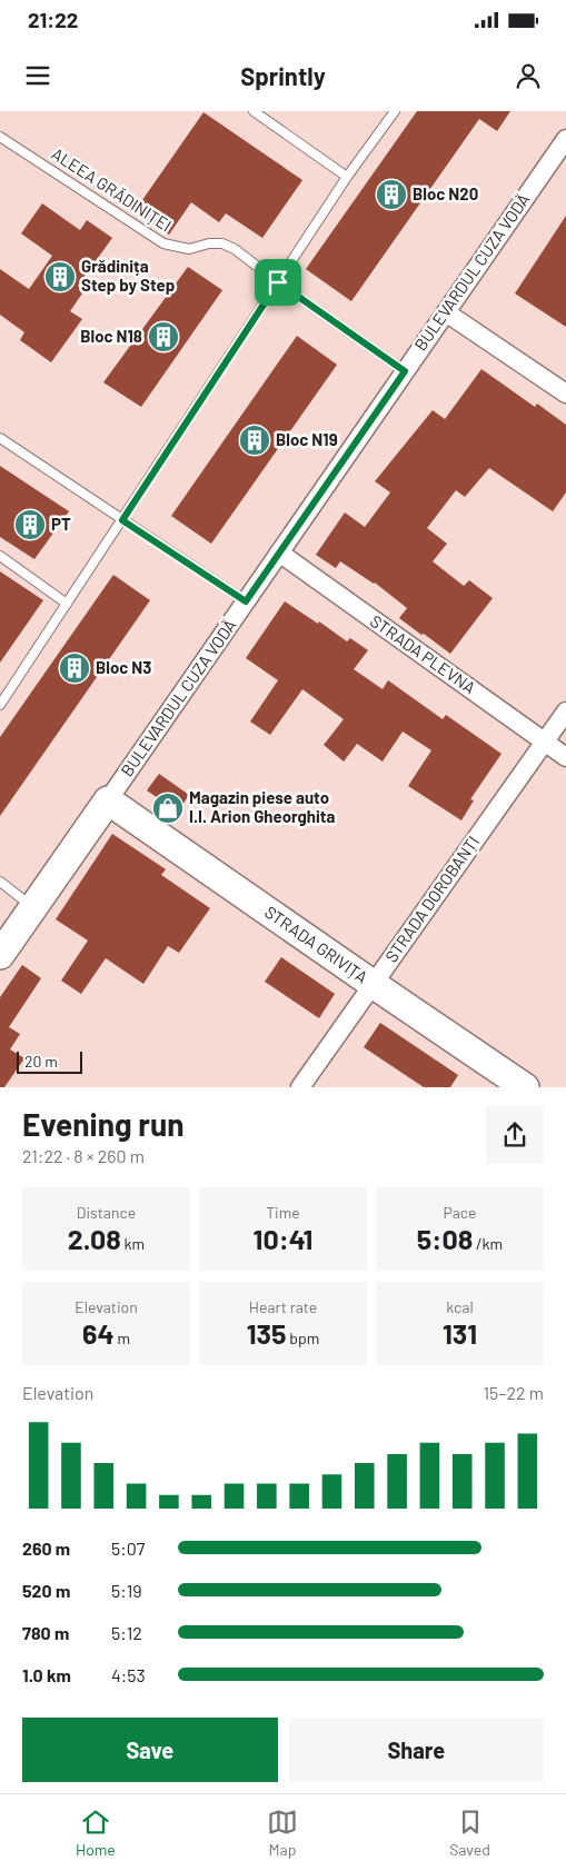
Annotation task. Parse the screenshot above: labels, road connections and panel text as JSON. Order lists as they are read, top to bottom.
{
  "streets": {
    "main road": ["BULEVARDUL CUZA VODĂ", "STRADA GRIVIȚA"],
    "street": ["STRADA PLEVNA", "STRADA DOROBANȚI"],
    "lane": ["ALEEA GRĂDINIȚEI"]
  },
  "crossings": [
    ["ALEEA GRĂDINIȚEI", "BULEVARDUL CUZA VODĂ"],
    ["BULEVARDUL CUZA VODĂ", "STRADA PLEVNA"],
    ["BULEVARDUL CUZA VODĂ", "STRADA GRIVIȚA"],
    ["STRADA PLEVNA", "STRADA DOROBANȚI"],
    ["STRADA DOROBANȚI", "STRADA GRIVIȚA"]
  ],
  "places": {
    "building": [
      "Bloc N20",
      "Grădinița Step by Step",
      "Bloc N18",
      "Bloc N19",
      "PT",
      "Bloc N3"
    ],
    "shop": ["Magazin piese auto I.I. Arion Gheorghita"]
  },
  "scale_bar": "20 m",
  "page": {
    "status": "21:22",
    "header": "Sprintly",
    "scale": "20 m",
    "heading": ["Evening run", "21:22 · 8 × 260 m"],
    "stats": [
      ["Distance", "2.08 km"],
      ["Time", "10:41"],
      ["Pace", "5:08 /km"],
      ["Elevation", "64 m"],
      ["Heart rate", "135 bpm"],
      ["kcal", "131"]
    ],
    "chart": ["Elevation", "15–22 m"],
    "list": [
      {
        "name": "260 m",
        "note": "5:07"
      },
      {
        "name": "520 m",
        "note": "5:19"
      },
      {
        "name": "780 m",
        "note": "5:12"
      },
      {
        "name": "1.0 km",
        "note": "4:53"
      }
    ],
    "buttons": ["Save", "Share"],
    "tabs": ["Home", "Map", "Saved"]
  }
}
